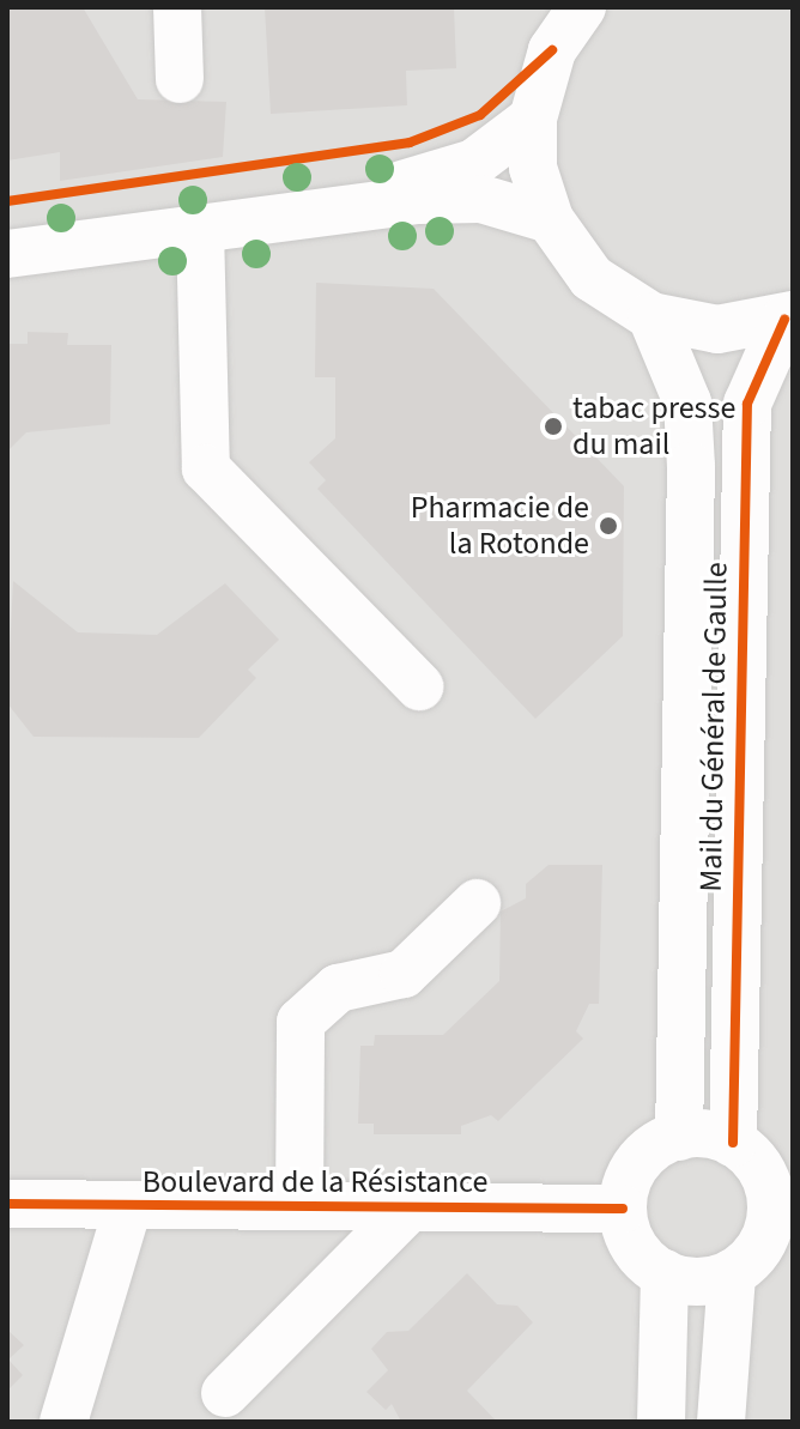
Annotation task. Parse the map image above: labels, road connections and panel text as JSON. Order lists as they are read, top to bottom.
{
  "streets": {
    "street": ["Mail du Général de Gaulle", "Boulevard de la Résistance"]
  },
  "crossings": [
    ["Mail du Général de Gaulle", "Boulevard de la Résistance"]
  ],
  "places": ["tabac presse du mail", "Pharmacie de la Rotonde"]
}
